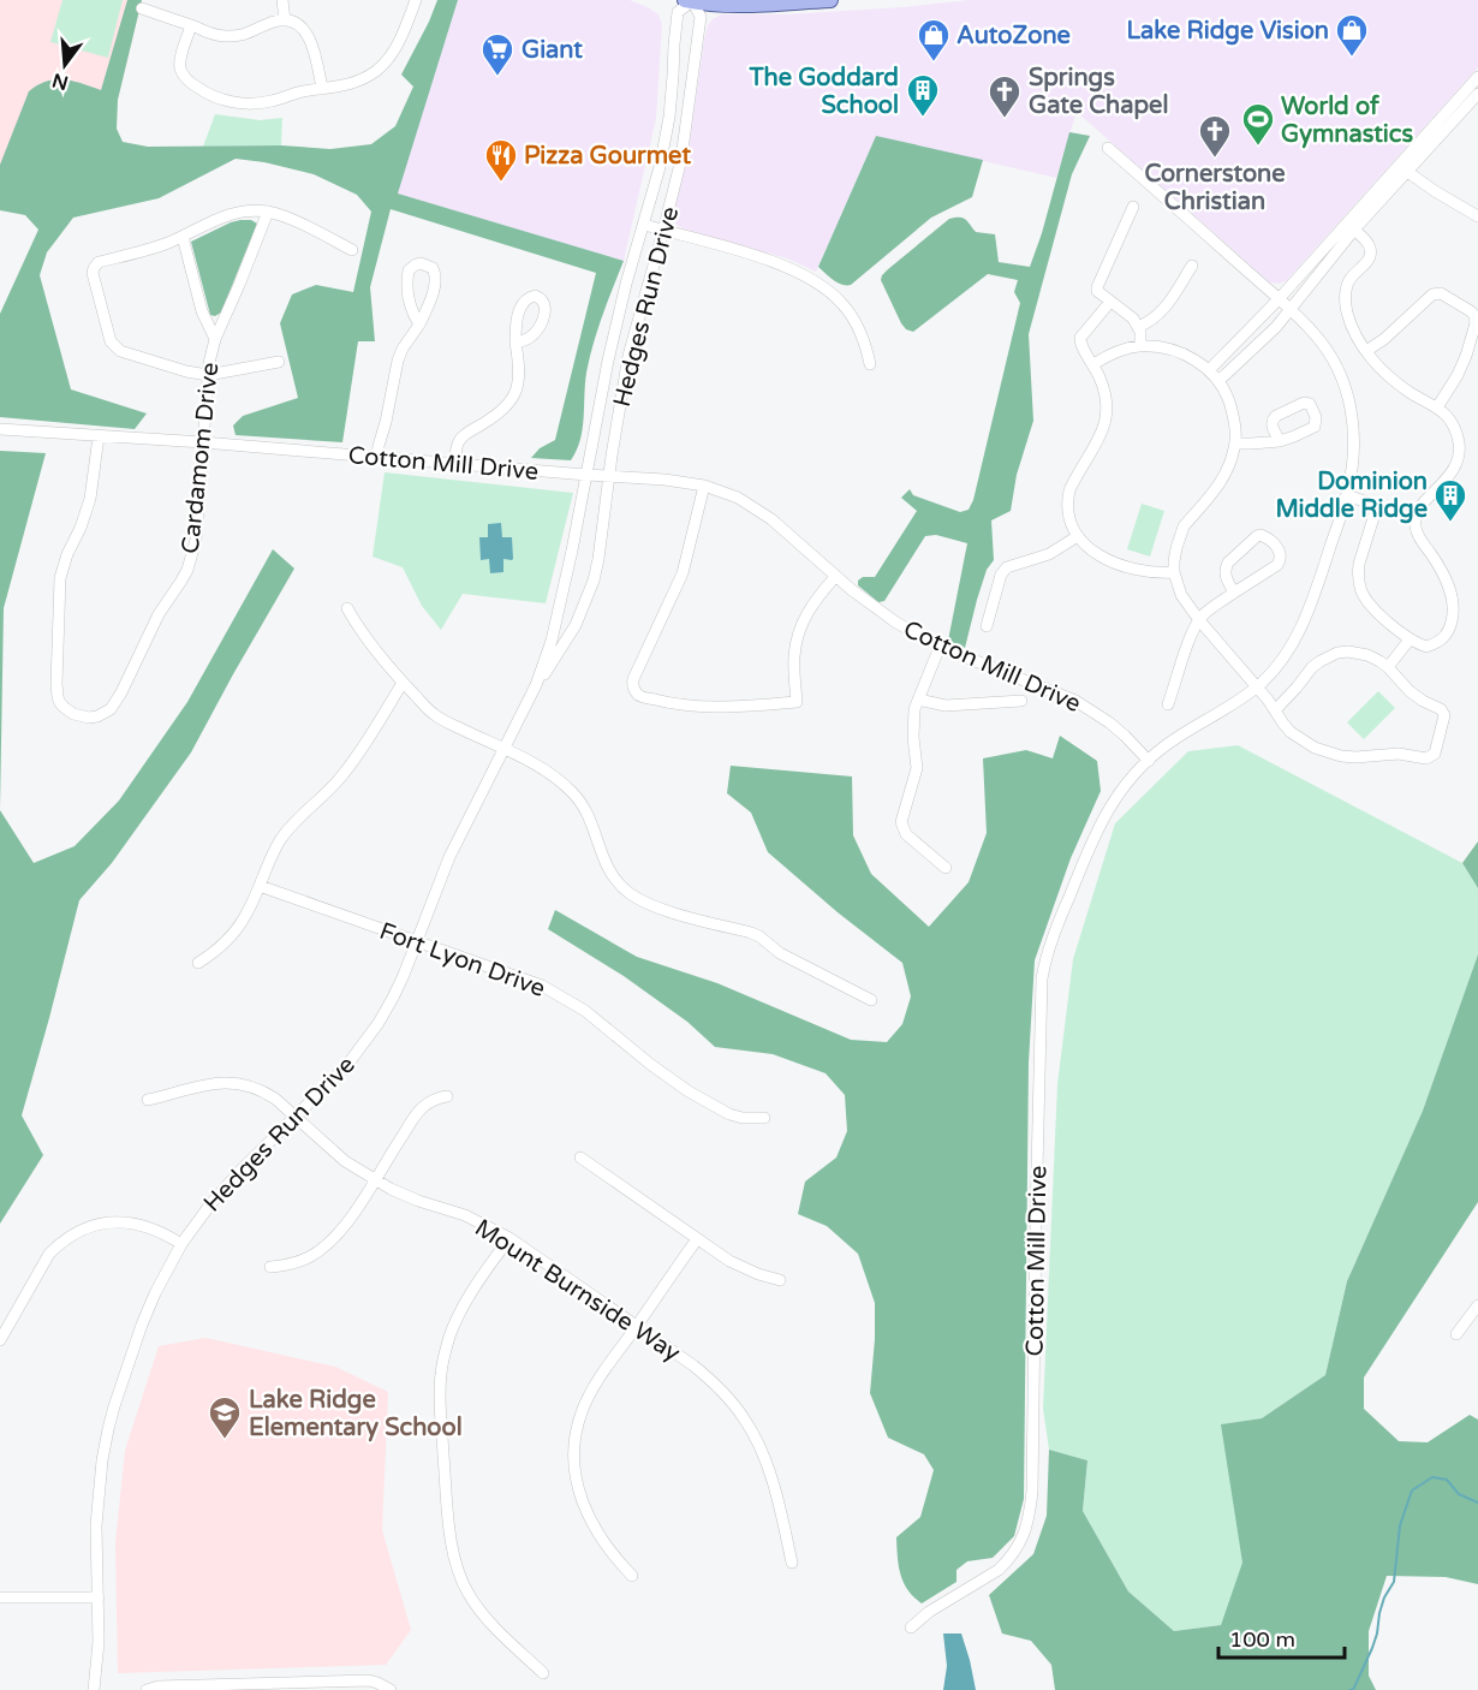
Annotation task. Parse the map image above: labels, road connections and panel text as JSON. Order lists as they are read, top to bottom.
{
  "streets": {
    "street": [
      "Hedges Run Drive",
      "Cardamom Drive",
      "Cotton Mill Drive",
      "Fort Lyon Drive",
      "Mount Burnside Way"
    ]
  },
  "crossings": [
    ["Hedges Run Drive", "Cotton Mill Drive"],
    ["Hedges Run Drive", "Fort Lyon Drive"],
    ["Hedges Run Drive", "Mount Burnside Way"],
    ["Cardamom Drive", "Cotton Mill Drive"]
  ],
  "places": {
    "shop": ["Lake Ridge Vision", "AutoZone"],
    "supermarket": ["Giant"],
    "building": ["The Goddard School", "Dominion Middle Ridge"],
    "church": ["Springs Gate Chapel", "Cornerstone Christian"],
    "sports": ["World of Gymnastics"],
    "restaurant": ["Pizza Gourmet"],
    "school or university": ["Lake Ridge Elementary School"]
  },
  "scale_bar": "100 m",
  "north": "bottom"
}
